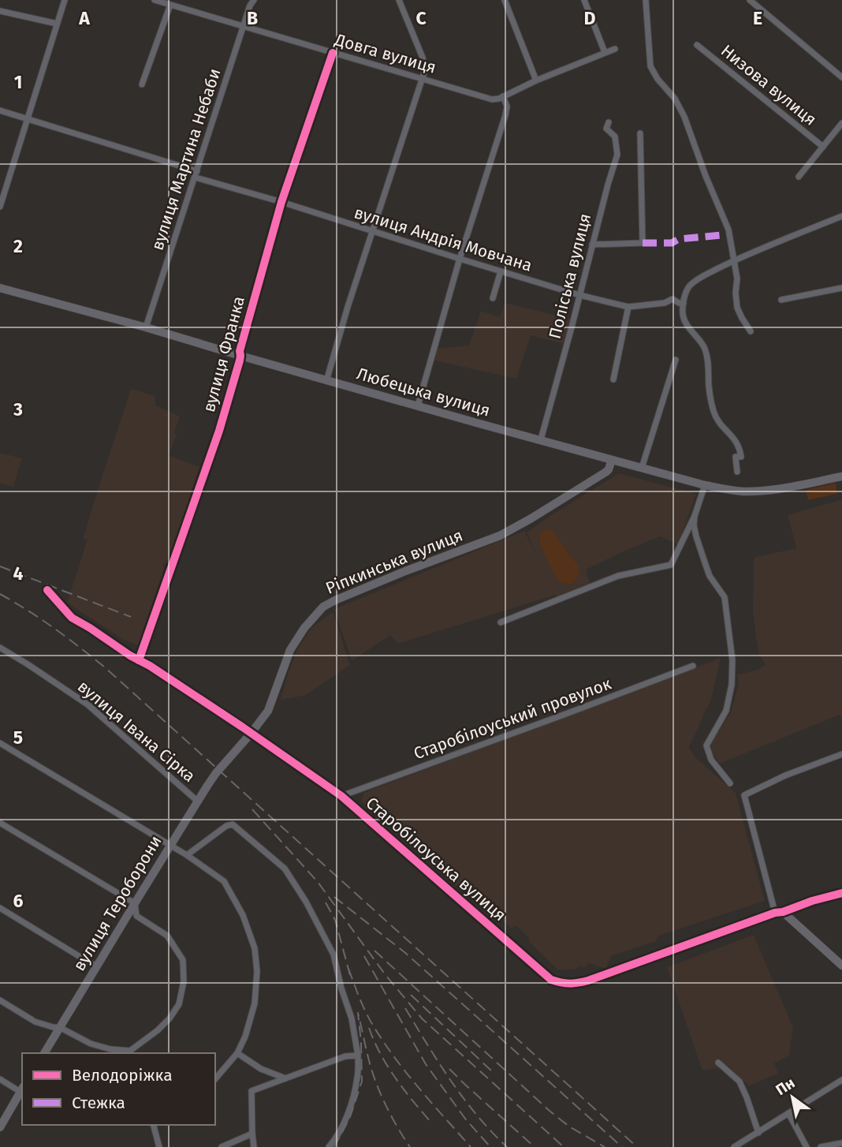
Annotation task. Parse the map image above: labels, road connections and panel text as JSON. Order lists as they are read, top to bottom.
{
  "streets": {
    "main road": [
      "Любецька вулиця",
      "Ріпкинська вулиця",
      "Старобілоуська вулиця",
      "вулиця Тероборони"
    ],
    "street": [
      "Довга вулиця",
      "Низова вулиця",
      "вулиця Мартина Небаби",
      "вулиця Андрія Мовчана",
      "Поліська вулиця",
      "вулиця Франка",
      "Старобілоуський провулок",
      "вулиця Івана Сірка"
    ]
  },
  "crossings": [
    ["Довга вулиця", "вулиця Мартина Небаби"],
    ["Довга вулиця", "вулиця Франка"],
    ["вулиця Мартина Небаби", "вулиця Андрія Мовчана"],
    ["вулиця Мартина Небаби", "Любецька вулиця"],
    ["вулиця Андрія Мовчана", "Поліська вулиця"],
    ["вулиця Андрія Мовчана", "вулиця Франка"],
    ["Поліська вулиця", "Любецька вулиця"],
    ["вулиця Франка", "Любецька вулиця"],
    ["вулиця Франка", "Старобілоуська вулиця"],
    ["Любецька вулиця", "Ріпкинська вулиця"],
    ["Ріпкинська вулиця", "Старобілоуська вулиця"],
    ["Ріпкинська вулиця", "вулиця Тероборони"],
    ["Старобілоуський провулок", "Старобілоуська вулиця"],
    ["вулиця Івана Сірка", "вулиця Тероборони"]
  ],
  "legend": ["Велодоріжка", "Стежка"],
  "north": "top left",
  "grid": {
    "columns": [
      "A",
      "B",
      "C",
      "D",
      "E"
    ],
    "rows": [
      "1",
      "2",
      "3",
      "4",
      "5",
      "6"
    ]
  }
}
